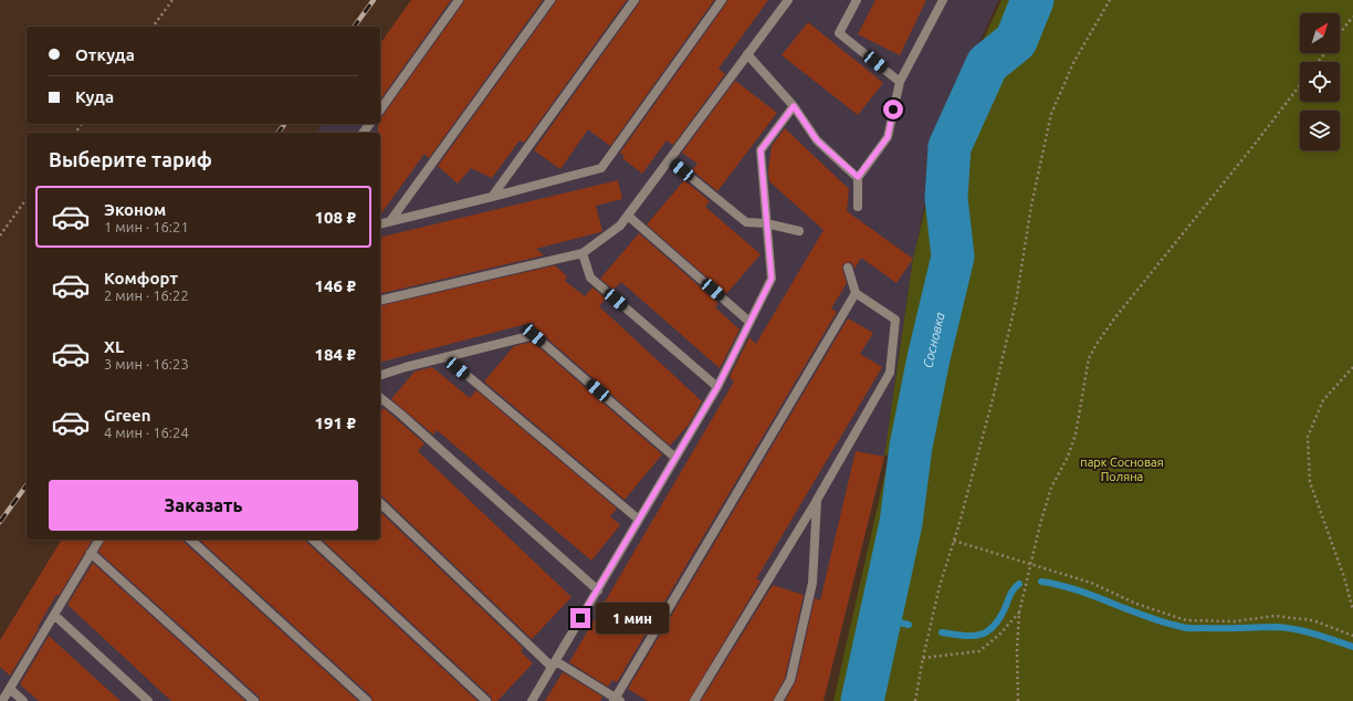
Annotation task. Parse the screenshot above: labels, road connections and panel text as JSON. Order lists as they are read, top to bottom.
{
  "water": ["Сосновка"],
  "parks": ["парк Сосновая Поляна"],
  "north": "top right",
  "page": {
    "banner": ["Откуда", "Куда"],
    "heading": "Выберите тариф",
    "list": [
      {
        "name": "Эконом",
        "note": "1 мин · 16:21",
        "value": "108 ₽"
      },
      {
        "name": "Комфорт",
        "note": "2 мин · 16:22",
        "value": "146 ₽"
      },
      {
        "name": "XL",
        "note": "3 мин · 16:23",
        "value": "184 ₽"
      },
      {
        "name": "Green",
        "note": "4 мин · 16:24",
        "value": "191 ₽"
      }
    ],
    "buttons": "Заказать",
    "bubble": "1 мин"
  }
}
